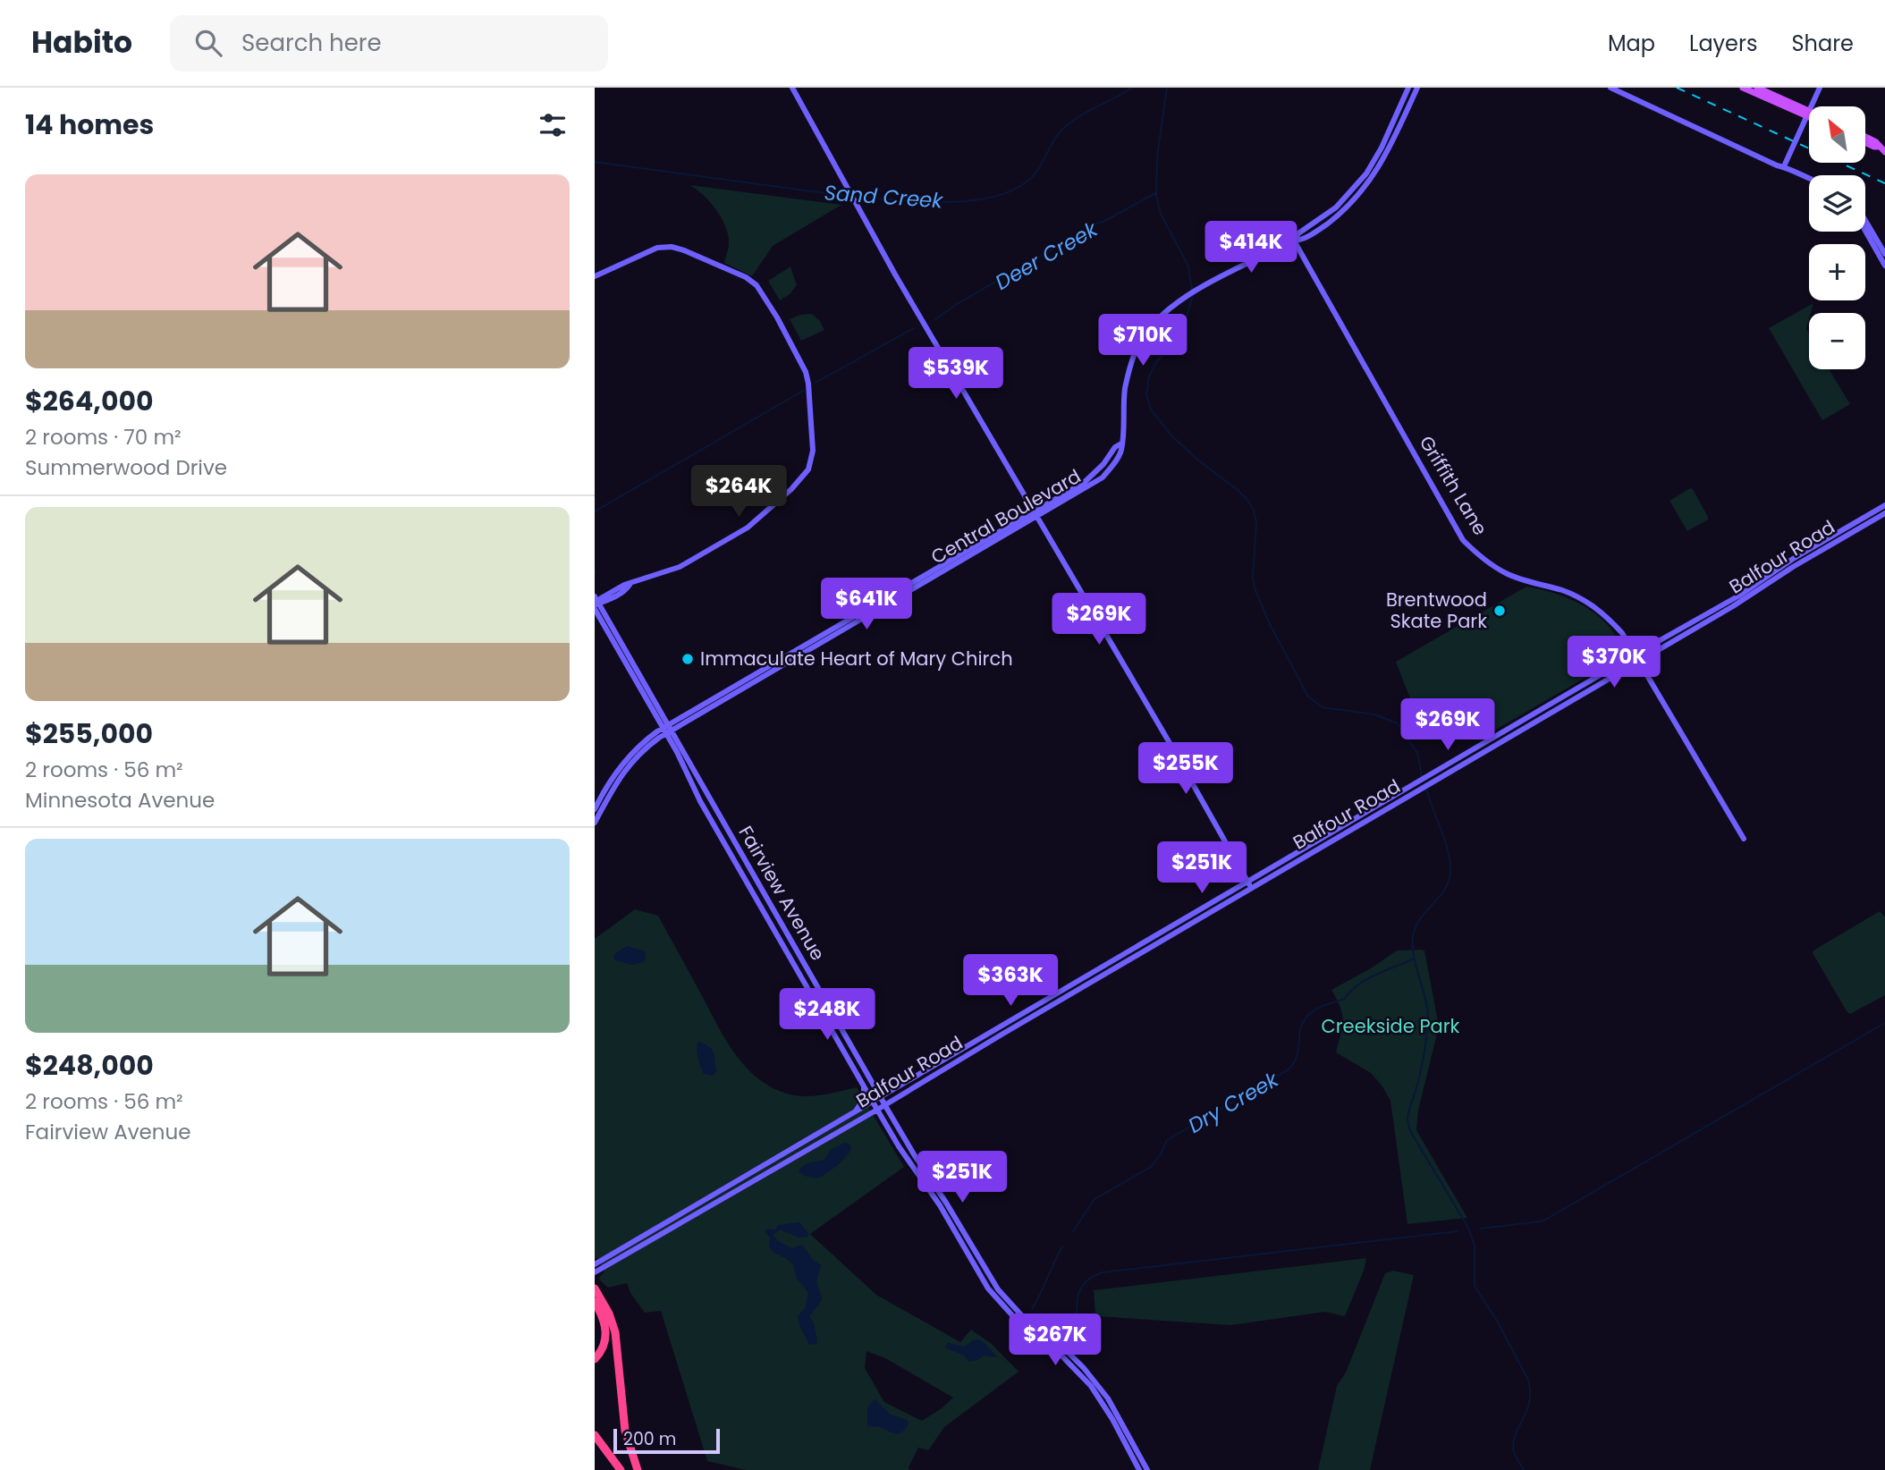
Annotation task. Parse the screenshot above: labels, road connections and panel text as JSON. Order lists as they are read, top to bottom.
{
  "streets": {
    "street": [
      "Griffith Lane",
      "Central Boulevard",
      "Balfour Road",
      "Fairview Avenue"
    ]
  },
  "crossings": [
    ["Griffith Lane", "Central Boulevard"],
    ["Griffith Lane", "Balfour Road"],
    ["Central Boulevard", "Fairview Avenue"],
    ["Balfour Road", "Fairview Avenue"]
  ],
  "water": ["Sand Creek", "Deer Creek", "Dry Creek"],
  "parks": ["Creekside Park"],
  "places": ["Brentwood Skate Park", "Immaculate Heart of Mary Chirch"],
  "scale_bar": "200 m",
  "north": "top left",
  "page": {
    "header": "Habito",
    "search": "Search here",
    "nav": ["Map", "Layers", "Share"],
    "heading": "14 homes",
    "map_buttons": ["+", "−"],
    "list": [
      {
        "name": "$264,000",
        "note": "2 rooms · 70 m² · Summerwood Drive"
      },
      {
        "name": "$255,000",
        "note": "2 rooms · 56 m² · Minnesota Avenue"
      },
      {
        "name": "$248,000",
        "note": "2 rooms · 56 m² · Fairview Avenue"
      }
    ],
    "price": [
      "$414K",
      "$710K",
      "$539K",
      "$264K",
      "$641K",
      "$269K",
      "$370K",
      "$269K",
      "$255K",
      "$251K",
      "$363K",
      "$248K",
      "$251K",
      "$267K"
    ],
    "scale": "200 m"
  }
}
